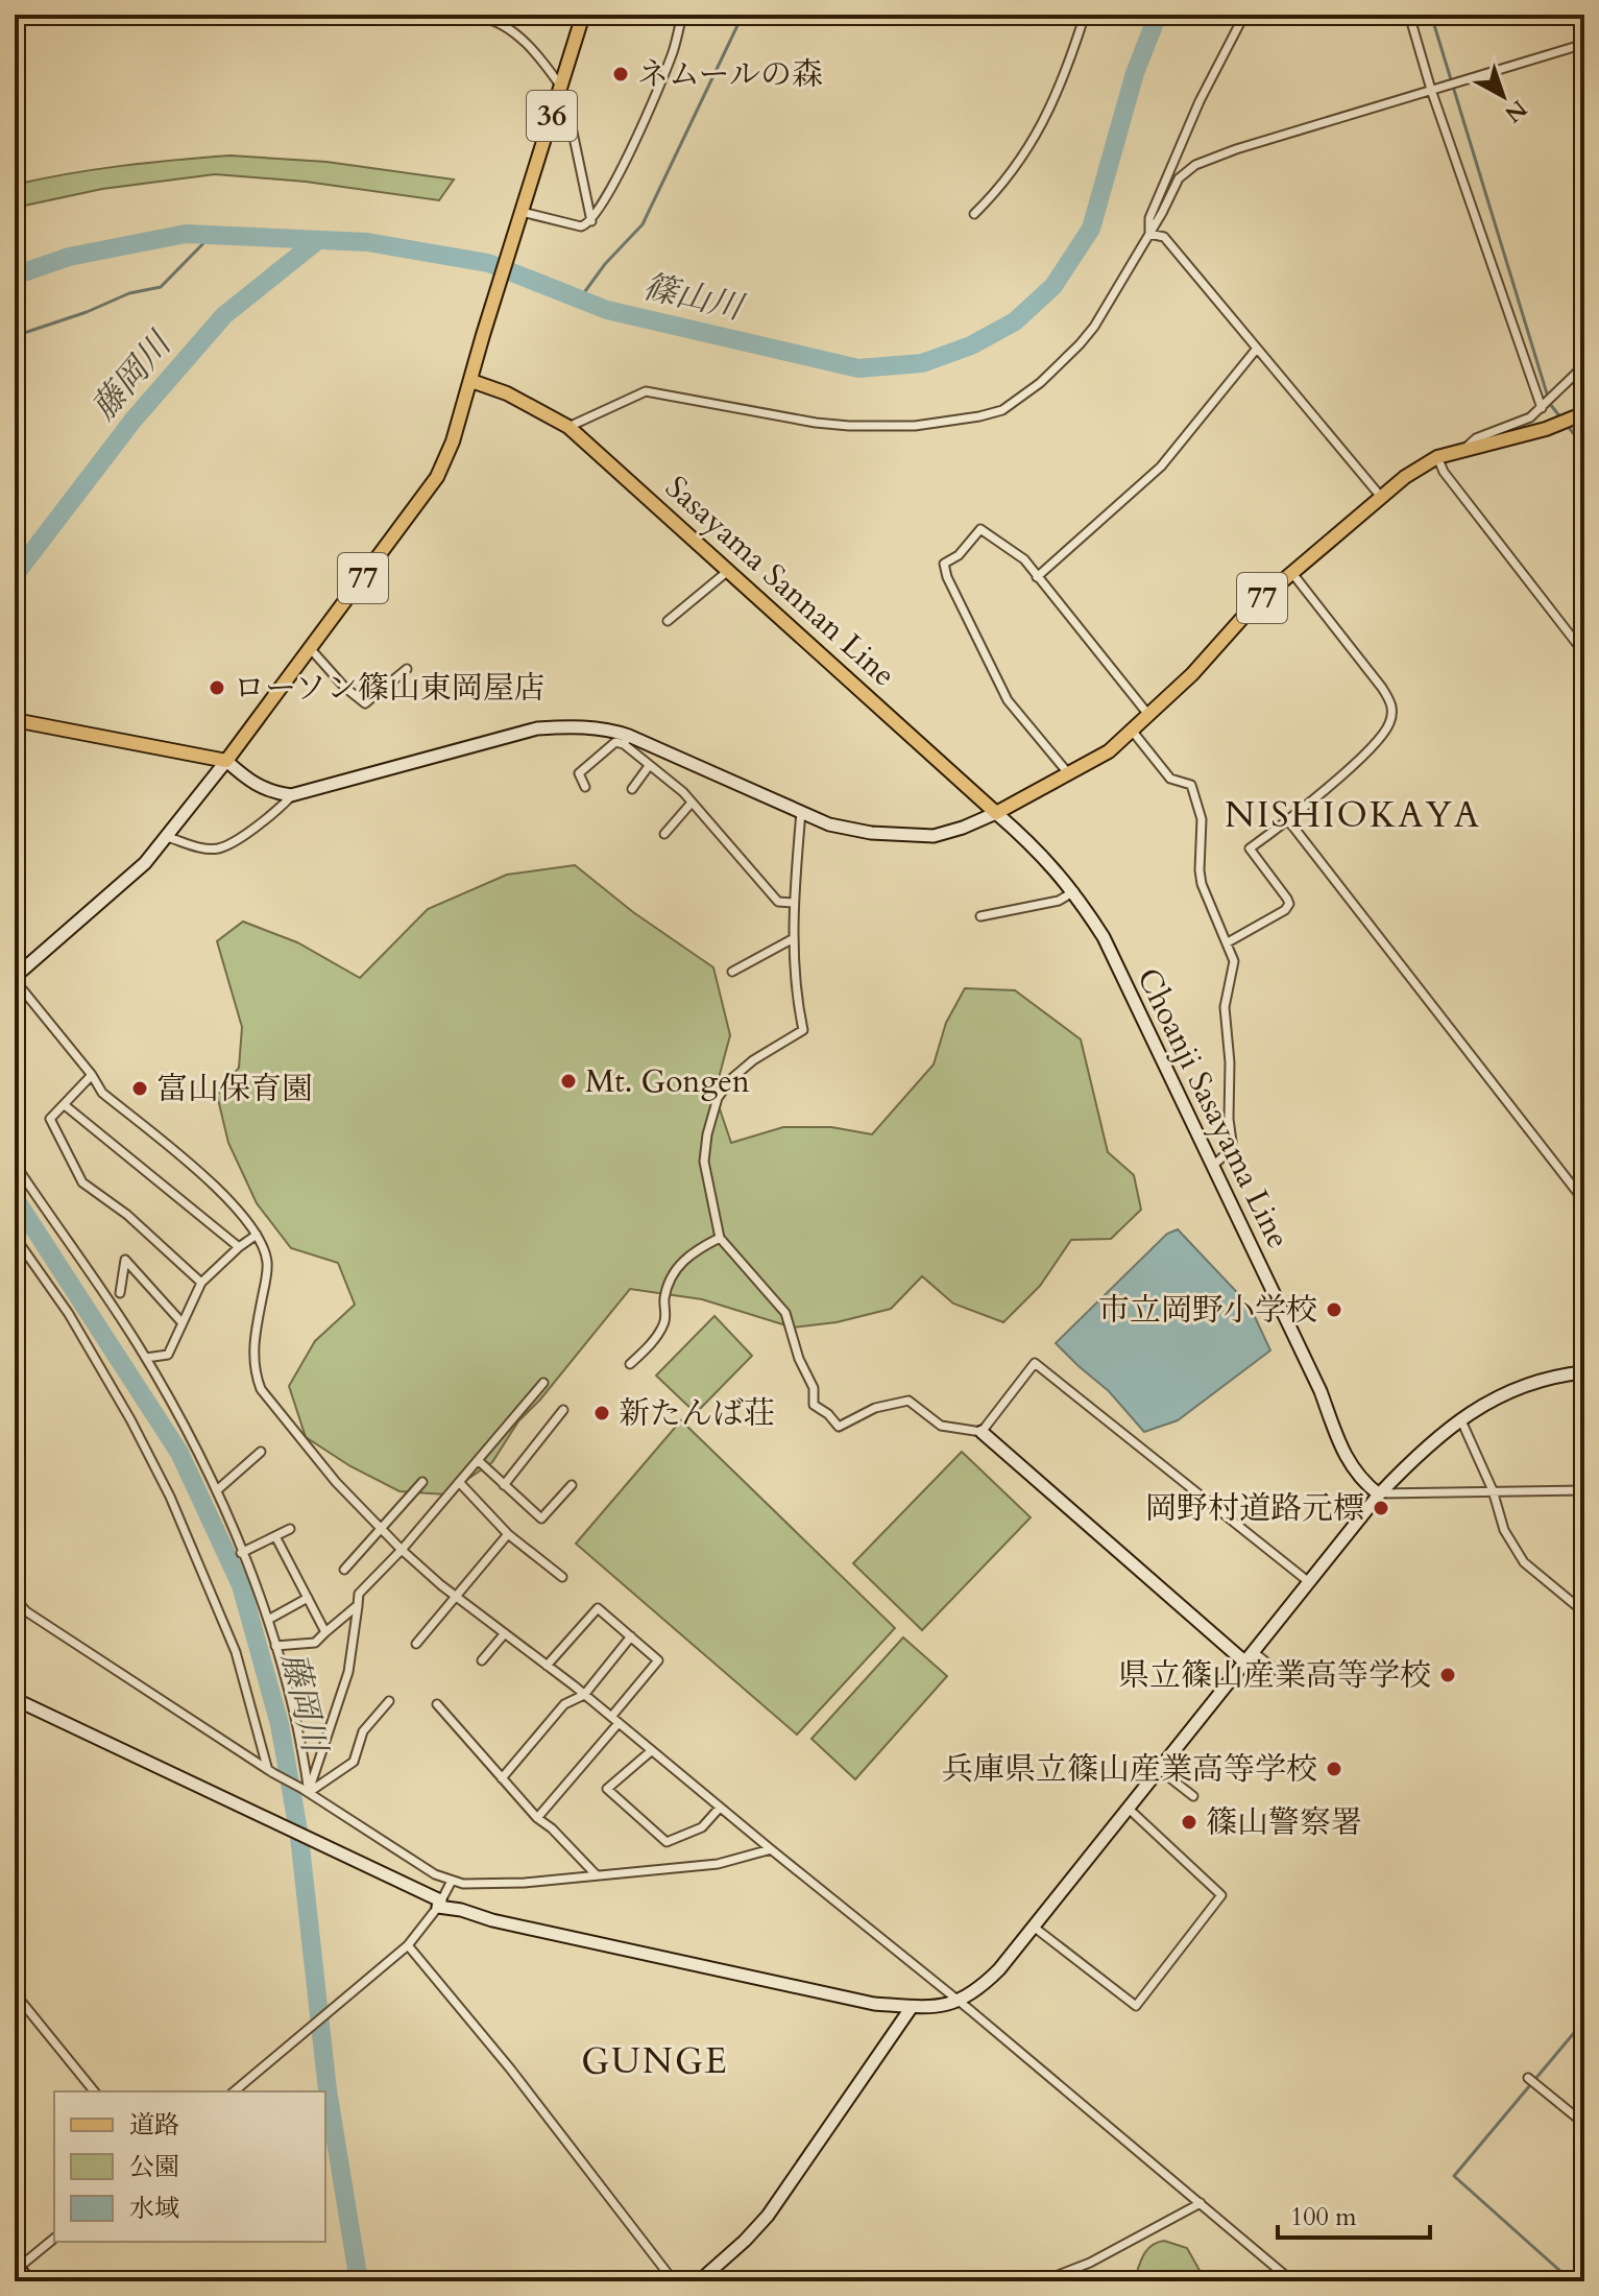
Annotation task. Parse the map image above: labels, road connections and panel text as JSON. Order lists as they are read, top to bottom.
{
  "streets": {
    "main road": ["36", "77", "Sasayama Sannan Line"],
    "street": ["Choanji Sasayama Line"]
  },
  "crossings": [
    ["36", "77"],
    ["36", "Sasayama Sannan Line"],
    ["77", "Sasayama Sannan Line"],
    ["77", "Choanji Sasayama Line"],
    ["Sasayama Sannan Line", "Choanji Sasayama Line"]
  ],
  "districts": ["NISHIOKAYA", "GUNGE"],
  "water": ["篠山川", "藤岡川"],
  "places": [
    "ネムールの森",
    "ローソン篠山東岡屋店",
    "Mt. Gongen",
    "富山保育園",
    "市立岡野小学校",
    "新たんば荘",
    "岡野村道路元標",
    "県立篠山産業高等学校",
    "兵庫県立篠山産業高等学校",
    "篠山警察署"
  ],
  "legend": ["道路", "公園", "水域"],
  "scale_bar": "100 m",
  "north": "bottom right"
}
